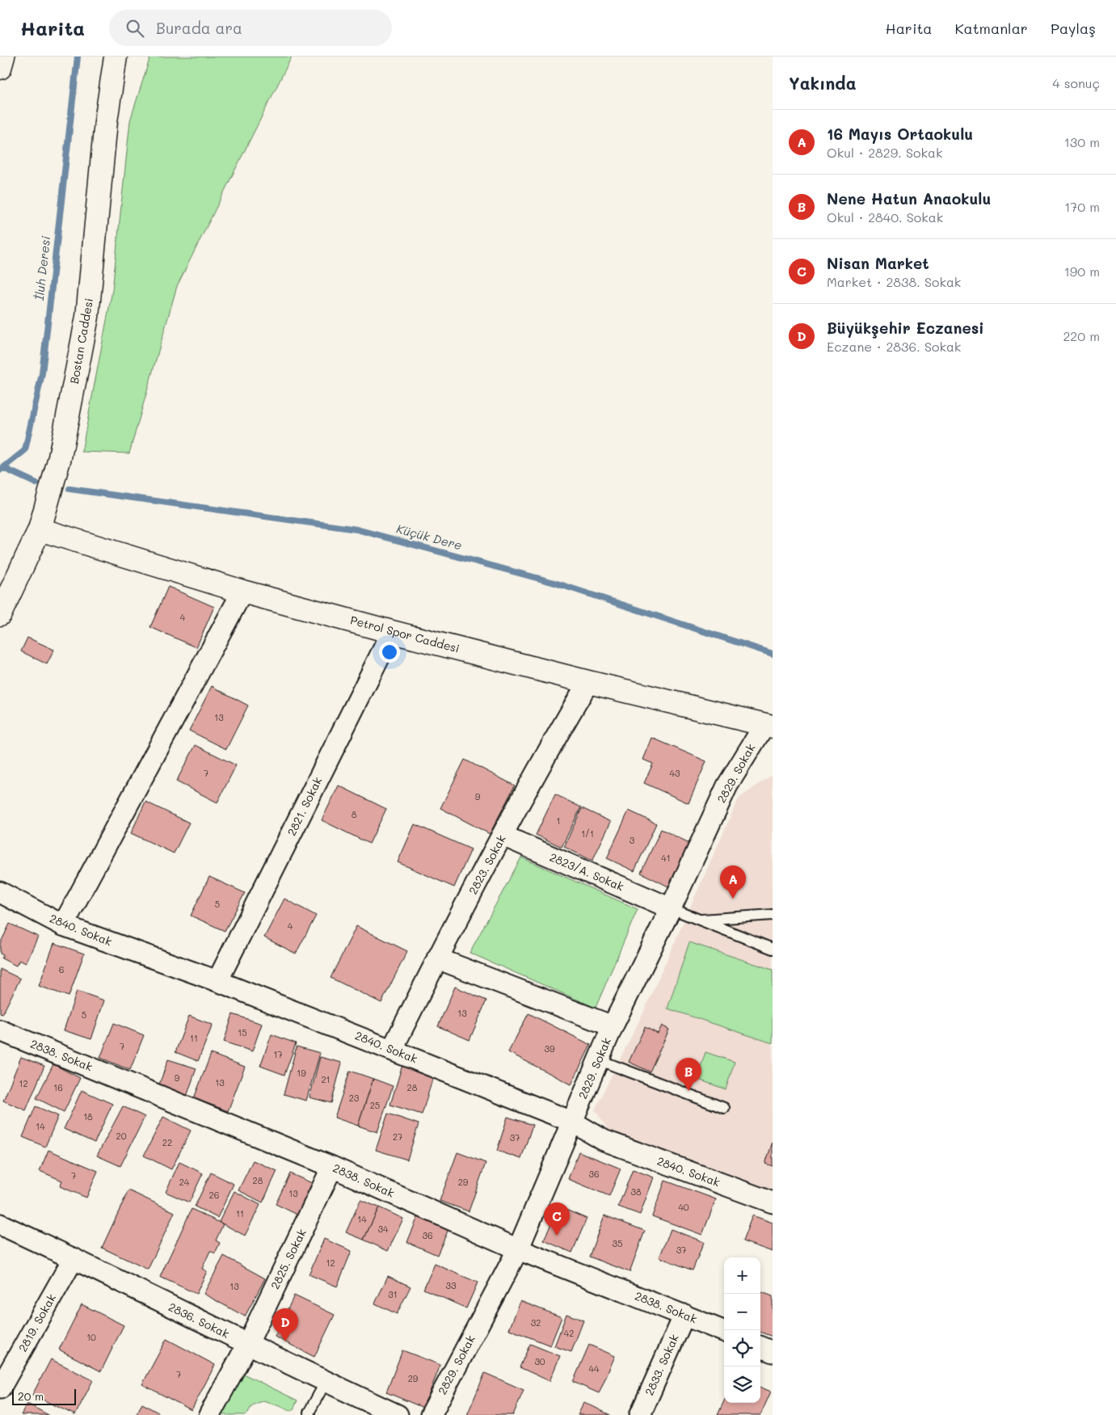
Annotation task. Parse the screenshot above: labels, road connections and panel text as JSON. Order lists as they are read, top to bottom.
{
  "streets": {
    "street": [
      "Bostan Caddesi",
      "Petrol Spor Caddesi",
      "2829. Sokak",
      "2821. Sokak",
      "2823. Sokak",
      "2823/A. Sokak",
      "2840. Sokak",
      "2838. Sokak",
      "2825. Sokak",
      "2836. Sokak",
      "2819. Sokak",
      "2833. Sokak"
    ]
  },
  "crossings": [
    ["Bostan Caddesi", "Petrol Spor Caddesi"],
    ["Petrol Spor Caddesi", "2829. Sokak"],
    ["Petrol Spor Caddesi", "2821. Sokak"],
    ["Petrol Spor Caddesi", "2823. Sokak"],
    ["2829. Sokak", "2823/A. Sokak"],
    ["2829. Sokak", "2840. Sokak"],
    ["2829. Sokak", "2838. Sokak"],
    ["2821. Sokak", "2840. Sokak"],
    ["2823. Sokak", "2823/A. Sokak"],
    ["2823. Sokak", "2840. Sokak"],
    ["2838. Sokak", "2825. Sokak"],
    ["2838. Sokak", "2833. Sokak"],
    ["2825. Sokak", "2836. Sokak"],
    ["2836. Sokak", "2819. Sokak"]
  ],
  "water": ["İluh Deresi", "Küçük Dere"],
  "house_numbers": [
    "4",
    "13",
    "7",
    "43",
    "9",
    "8",
    "1",
    "1/1",
    "3",
    "41",
    "5",
    "4",
    "6",
    "13",
    "5",
    "15",
    "11",
    "7",
    "39",
    "17",
    "19",
    "9",
    "21",
    "13",
    "12",
    "16",
    "28",
    "23",
    "25",
    "18",
    "14",
    "20",
    "27",
    "37",
    "22",
    "36",
    "7",
    "28",
    "24",
    "29",
    "38",
    "13",
    "26",
    "40",
    "11",
    "14",
    "34",
    "36",
    "35",
    "37",
    "12",
    "33",
    "13",
    "31",
    "32",
    "42",
    "10",
    "30",
    "44",
    "7",
    "29"
  ],
  "scale_bar": "20 m",
  "page": {
    "header": "Harita",
    "search": "Burada ara",
    "nav": ["Harita", "Katmanlar", "Paylaş"],
    "heading": ["Yakında", "4 sonuç"],
    "list": [
      {
        "mark": "A",
        "name": "16 Mayıs Ortaokulu",
        "note": "Okul · 2829. Sokak",
        "value": "130 m"
      },
      {
        "mark": "B",
        "name": "Nene Hatun Anaokulu",
        "note": "Okul · 2840. Sokak",
        "value": "170 m"
      },
      {
        "mark": "C",
        "name": "Nisan Market",
        "note": "Market · 2838. Sokak",
        "value": "190 m"
      },
      {
        "mark": "D",
        "name": "Büyükşehir Eczanesi",
        "note": "Eczane · 2836. Sokak",
        "value": "220 m"
      }
    ],
    "pins": [
      "A",
      "B",
      "C",
      "D"
    ],
    "map_buttons": ["+", "−"],
    "scale": "20 m"
  }
}
